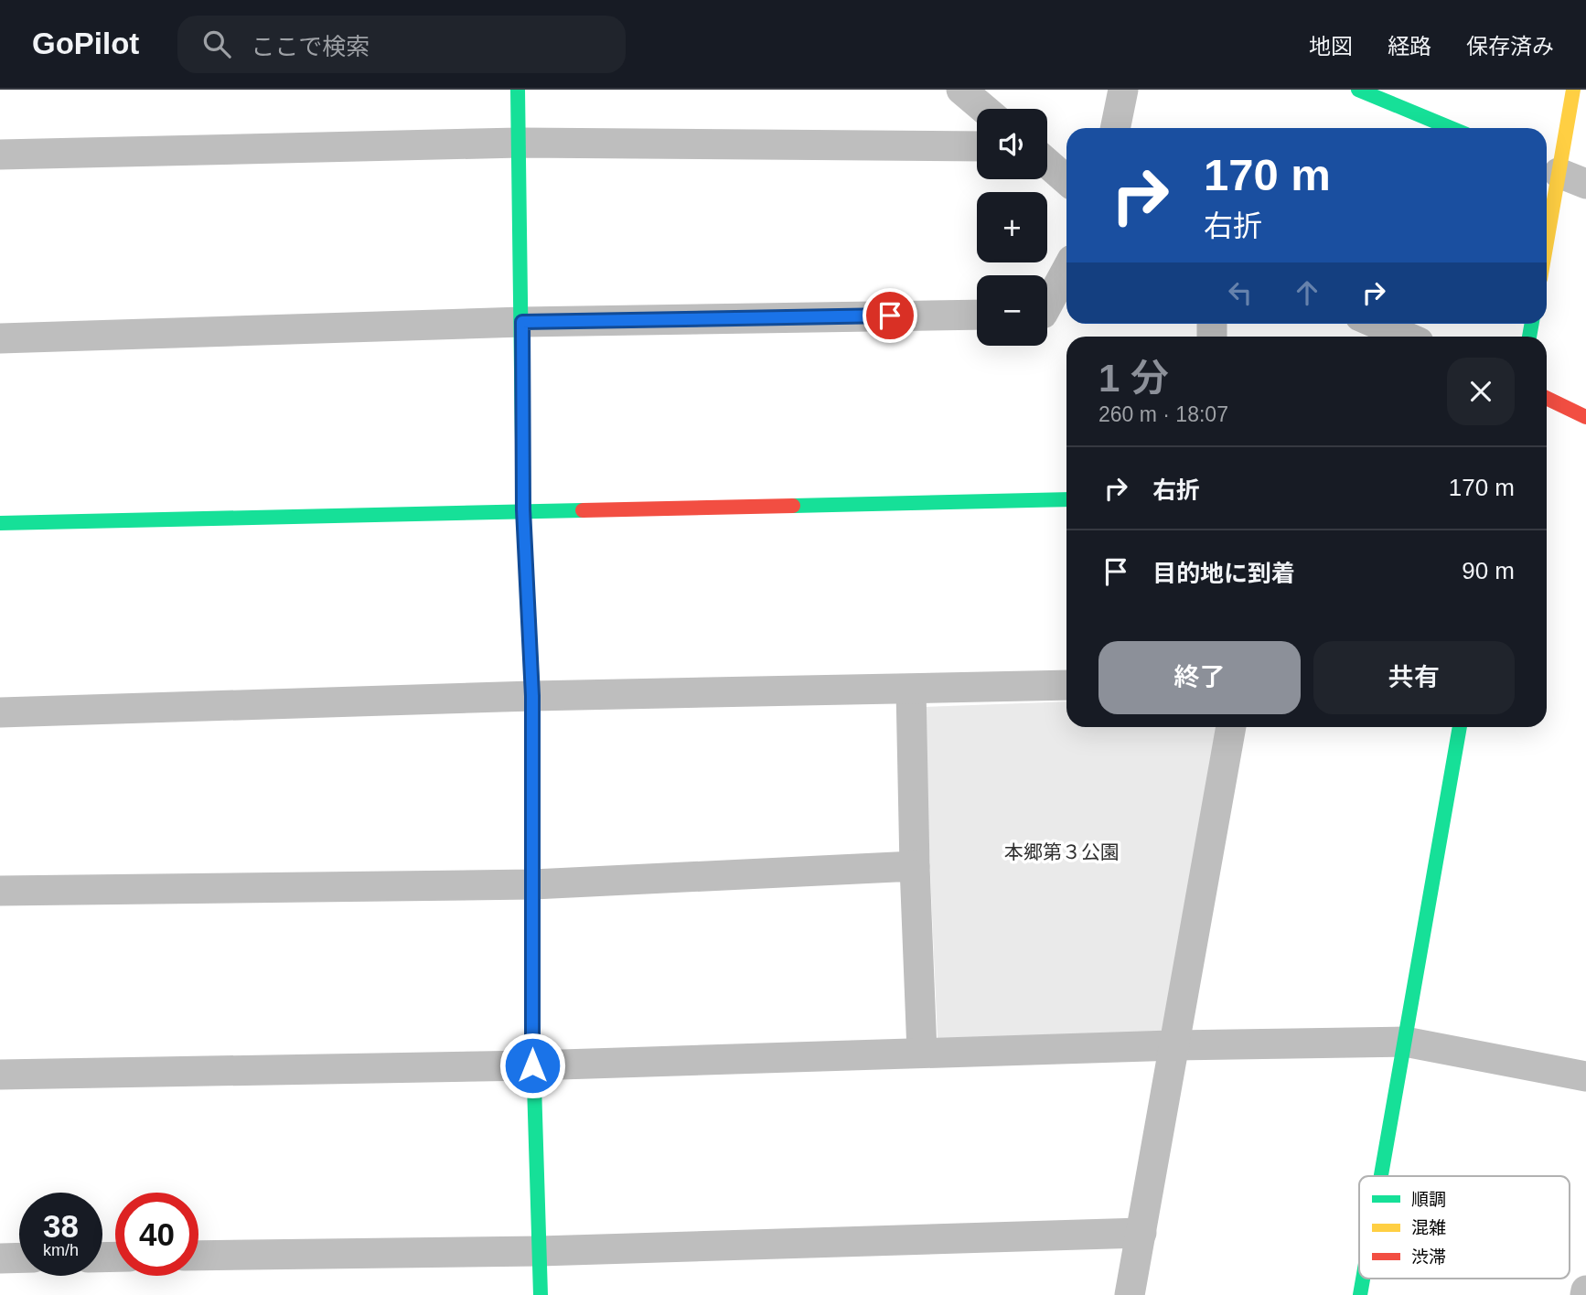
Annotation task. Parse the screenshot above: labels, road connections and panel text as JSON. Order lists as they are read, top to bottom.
{
  "parks": ["本郷第３公園"],
  "legend": ["順調", "混雑", "渋滞"],
  "page": {
    "header": "GoPilot",
    "search": "ここで検索",
    "nav": ["地図", "経路", "保存済み"],
    "map_buttons": ["+", "−"],
    "turn": ["170 m", "右折"],
    "heading": ["1 分", "260 m · 18:07"],
    "list": [
      {
        "name": "右折",
        "value": "170 m"
      },
      {
        "name": "目的地に到着",
        "value": "90 m"
      }
    ],
    "buttons": ["終了", "共有"],
    "speed": "38 km/h",
    "limit": "40"
  }
}
